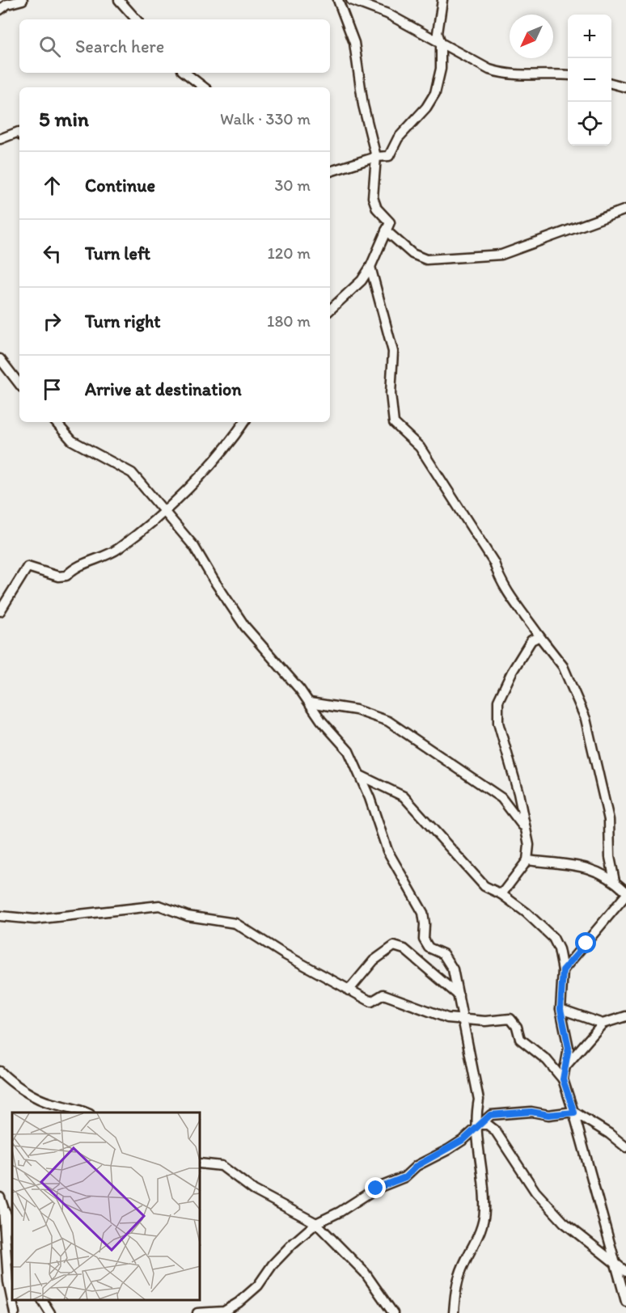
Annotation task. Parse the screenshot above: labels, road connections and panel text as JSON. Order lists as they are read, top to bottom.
{
  "north": "bottom left",
  "page": {
    "map_buttons": ["+", "−"],
    "search": "Search here",
    "heading": ["5 min", "Walk · 330 m"],
    "list": [
      ["Continue", "30 m"],
      ["Turn left", "120 m"],
      ["Turn right", "180 m"],
      "Arrive at destination"
    ]
  }
}
